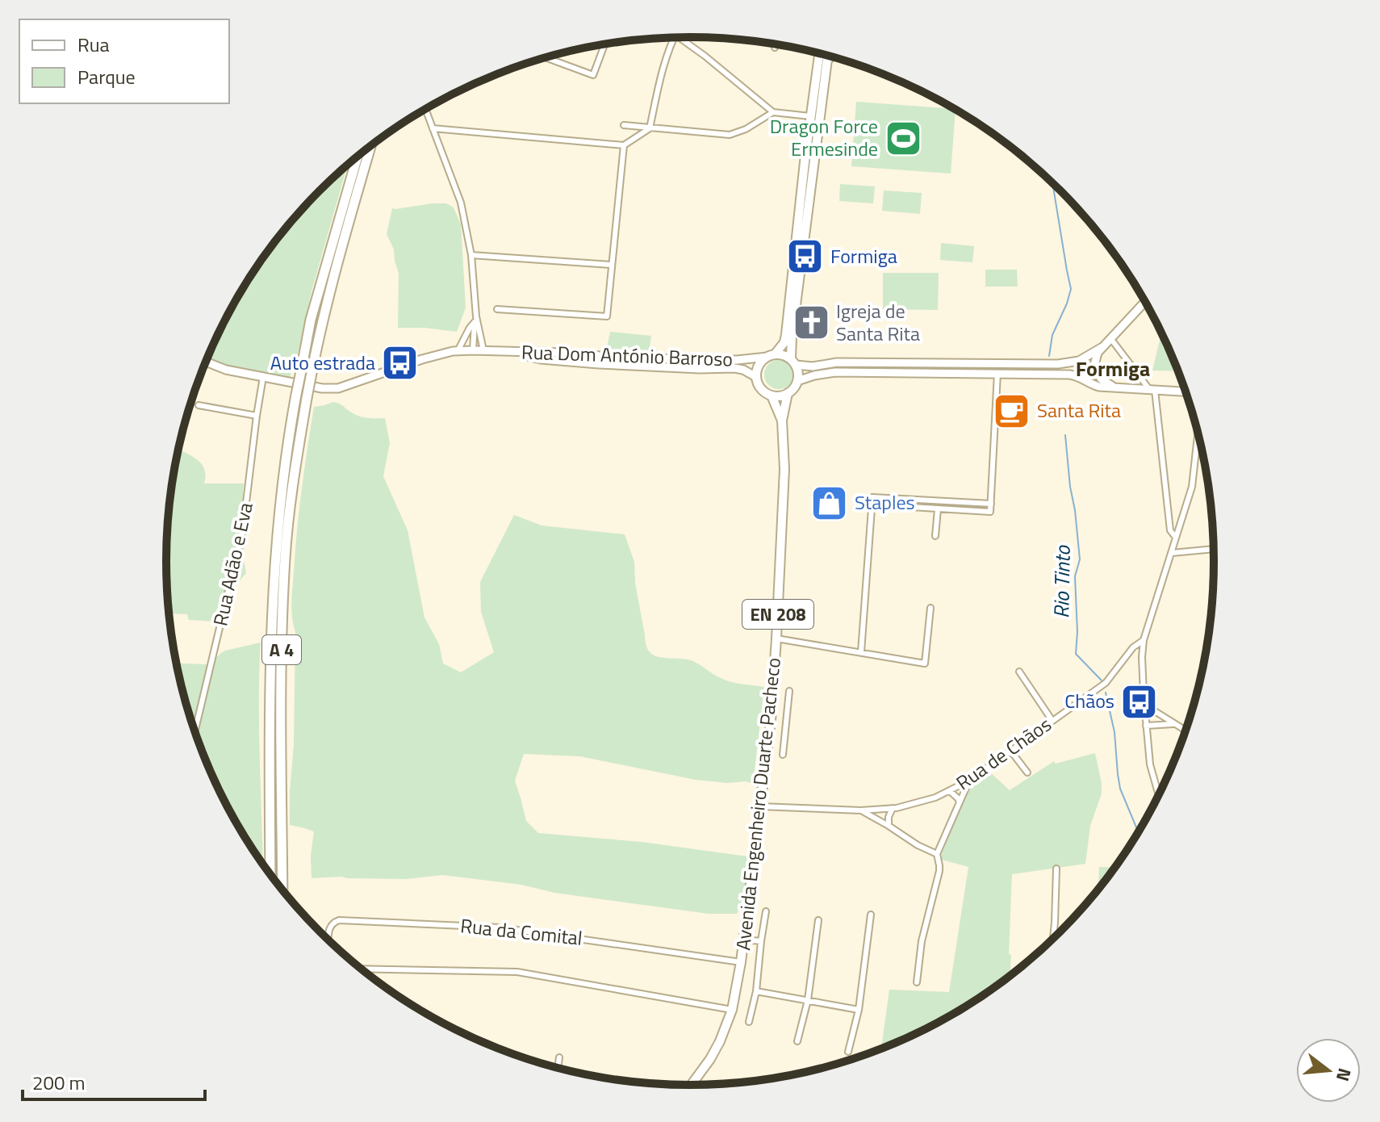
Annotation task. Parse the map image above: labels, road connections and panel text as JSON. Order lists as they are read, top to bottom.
{
  "streets": {
    "highway": ["A 4"],
    "main road": ["Rua Dom António Barroso", "EN 208", "Avenida Engenheiro Duarte Pacheco"],
    "street": ["Rua Adão e Eva", "Rua de Chãos", "Rua da Comital"]
  },
  "crossings": [
    ["Rua Dom António Barroso", "EN 208"],
    ["Rua Dom António Barroso", "Avenida Engenheiro Duarte Pacheco"],
    ["EN 208", "Avenida Engenheiro Duarte Pacheco"],
    ["Rua de Chãos", "Avenida Engenheiro Duarte Pacheco"],
    ["Avenida Engenheiro Duarte Pacheco", "Rua da Comital"]
  ],
  "districts": ["Formiga"],
  "water": ["Rio Tinto"],
  "places": {
    "sports": ["Dragon Force Ermesinde"],
    "bus stop": ["Formiga", "Auto estrada", "Chãos"],
    "church": ["Igreja de Santa Rita"],
    "cafe": ["Santa Rita"],
    "shop": ["Staples"]
  },
  "legend": ["Rua", "Parque"],
  "scale_bar": "200 m",
  "north": "right"
}
